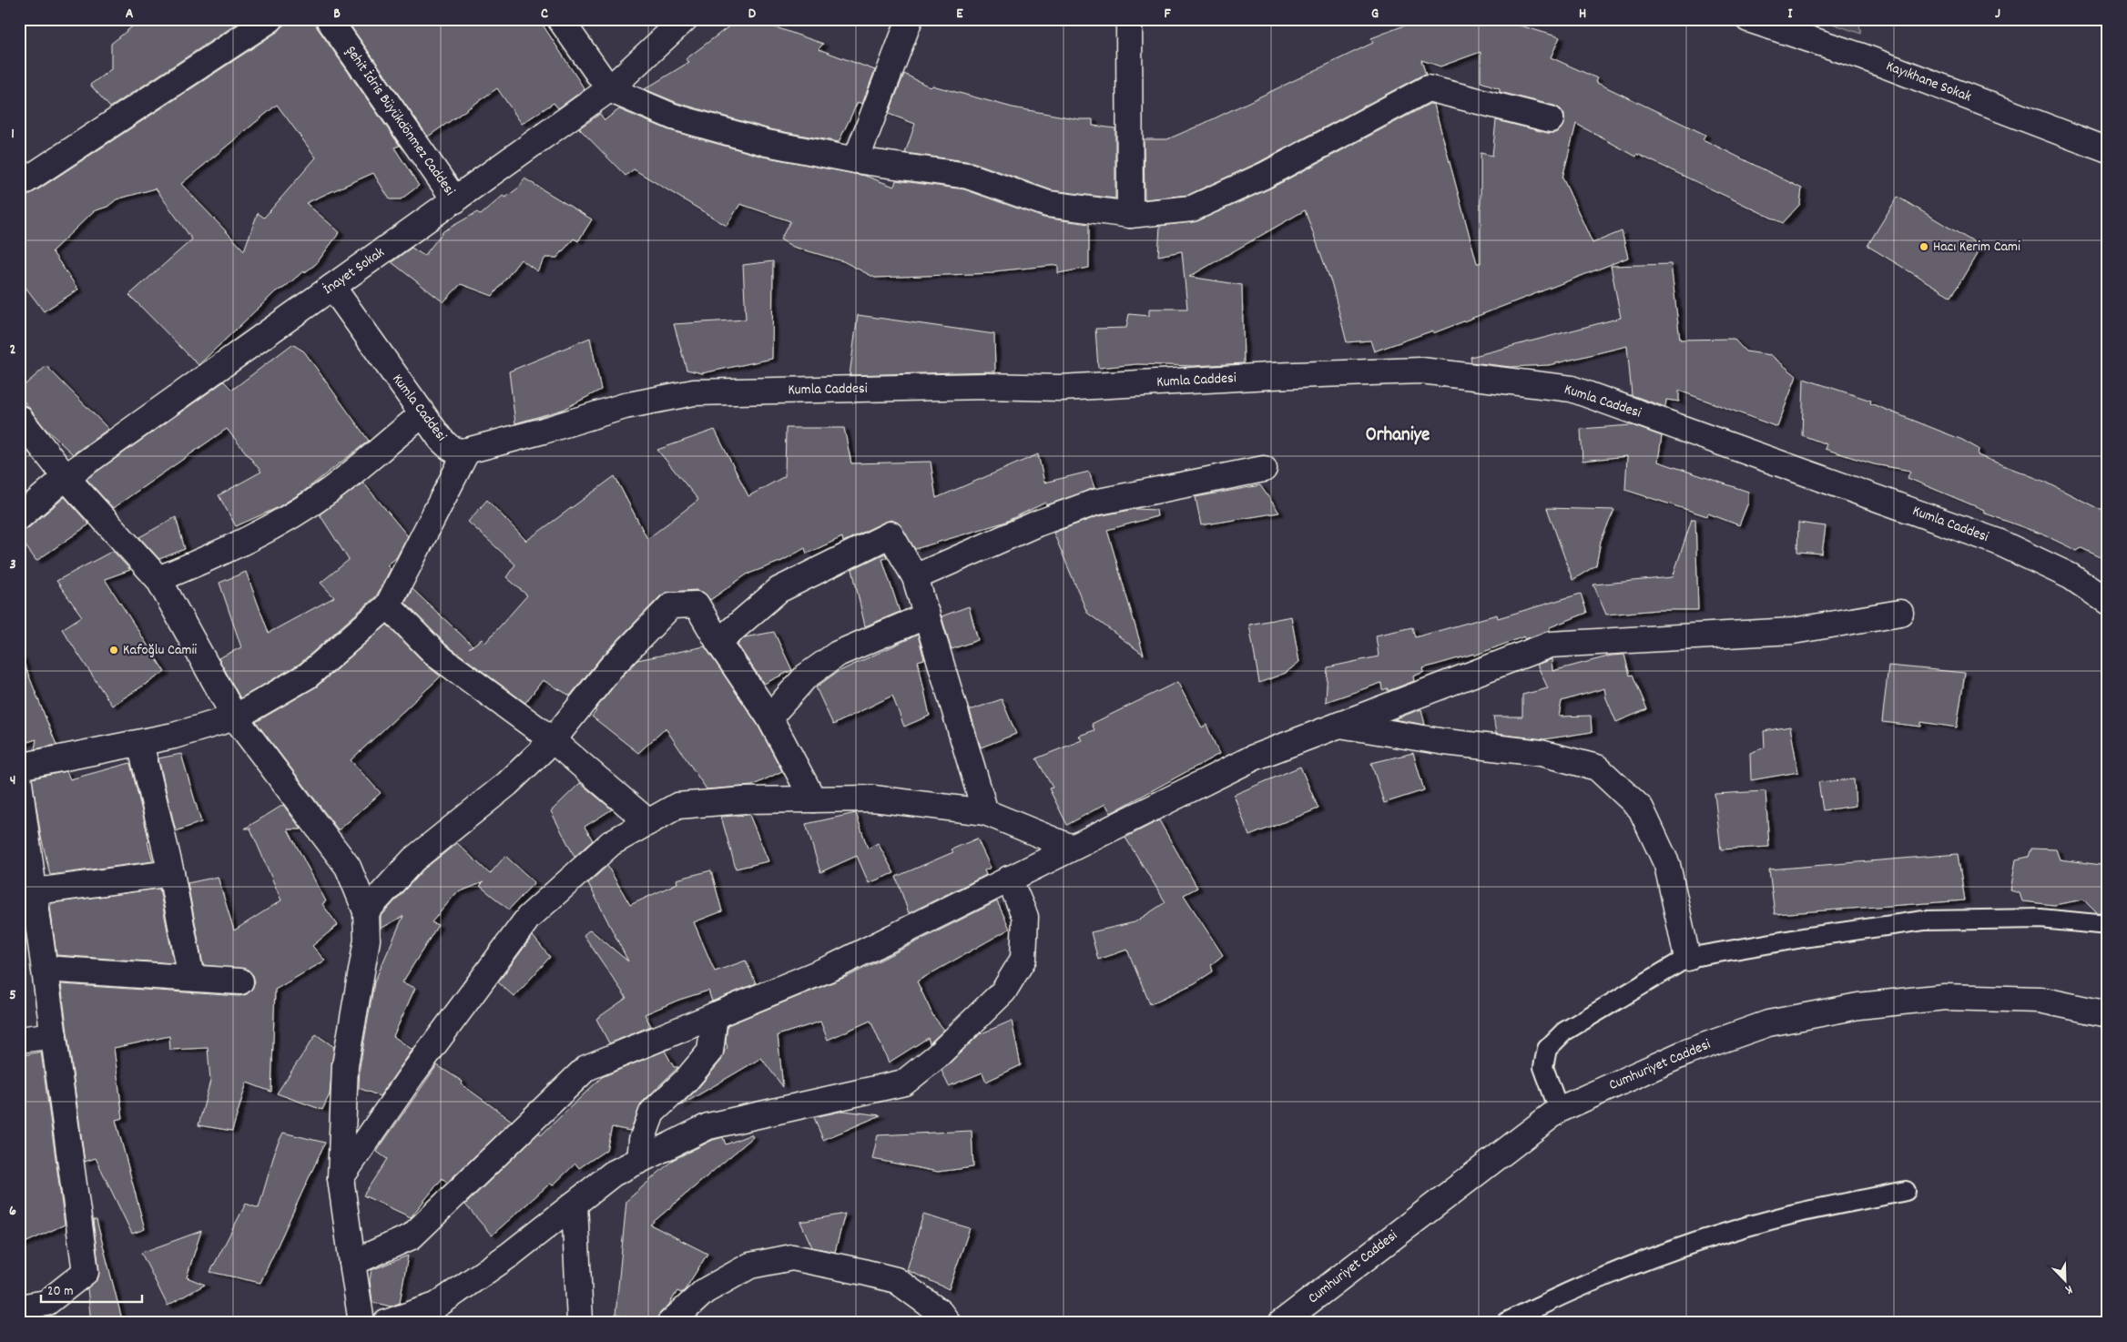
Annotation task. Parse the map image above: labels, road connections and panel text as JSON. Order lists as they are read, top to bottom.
{
  "streets": {
    "street": [
      "Kayıkhane Sokak",
      "Şehit İdris Büyükdönmez Caddesi",
      "İnayet Sokak",
      "Kumla Caddesi",
      "Cumhuriyet Caddesi"
    ]
  },
  "crossings": [
    ["Şehit İdris Büyükdönmez Caddesi", "İnayet Sokak"],
    ["İnayet Sokak", "Kumla Caddesi"]
  ],
  "districts": ["Orhaniye"],
  "places": ["Hacı Kerim Cami", "Kafoğlu Camii"],
  "scale_bar": "20 m",
  "north": "bottom right",
  "grid": {
    "columns": [
      "A",
      "B",
      "C",
      "D",
      "E",
      "F",
      "G",
      "H",
      "I",
      "J"
    ],
    "rows": [
      "1",
      "2",
      "3",
      "4",
      "5",
      "6"
    ]
  }
}
